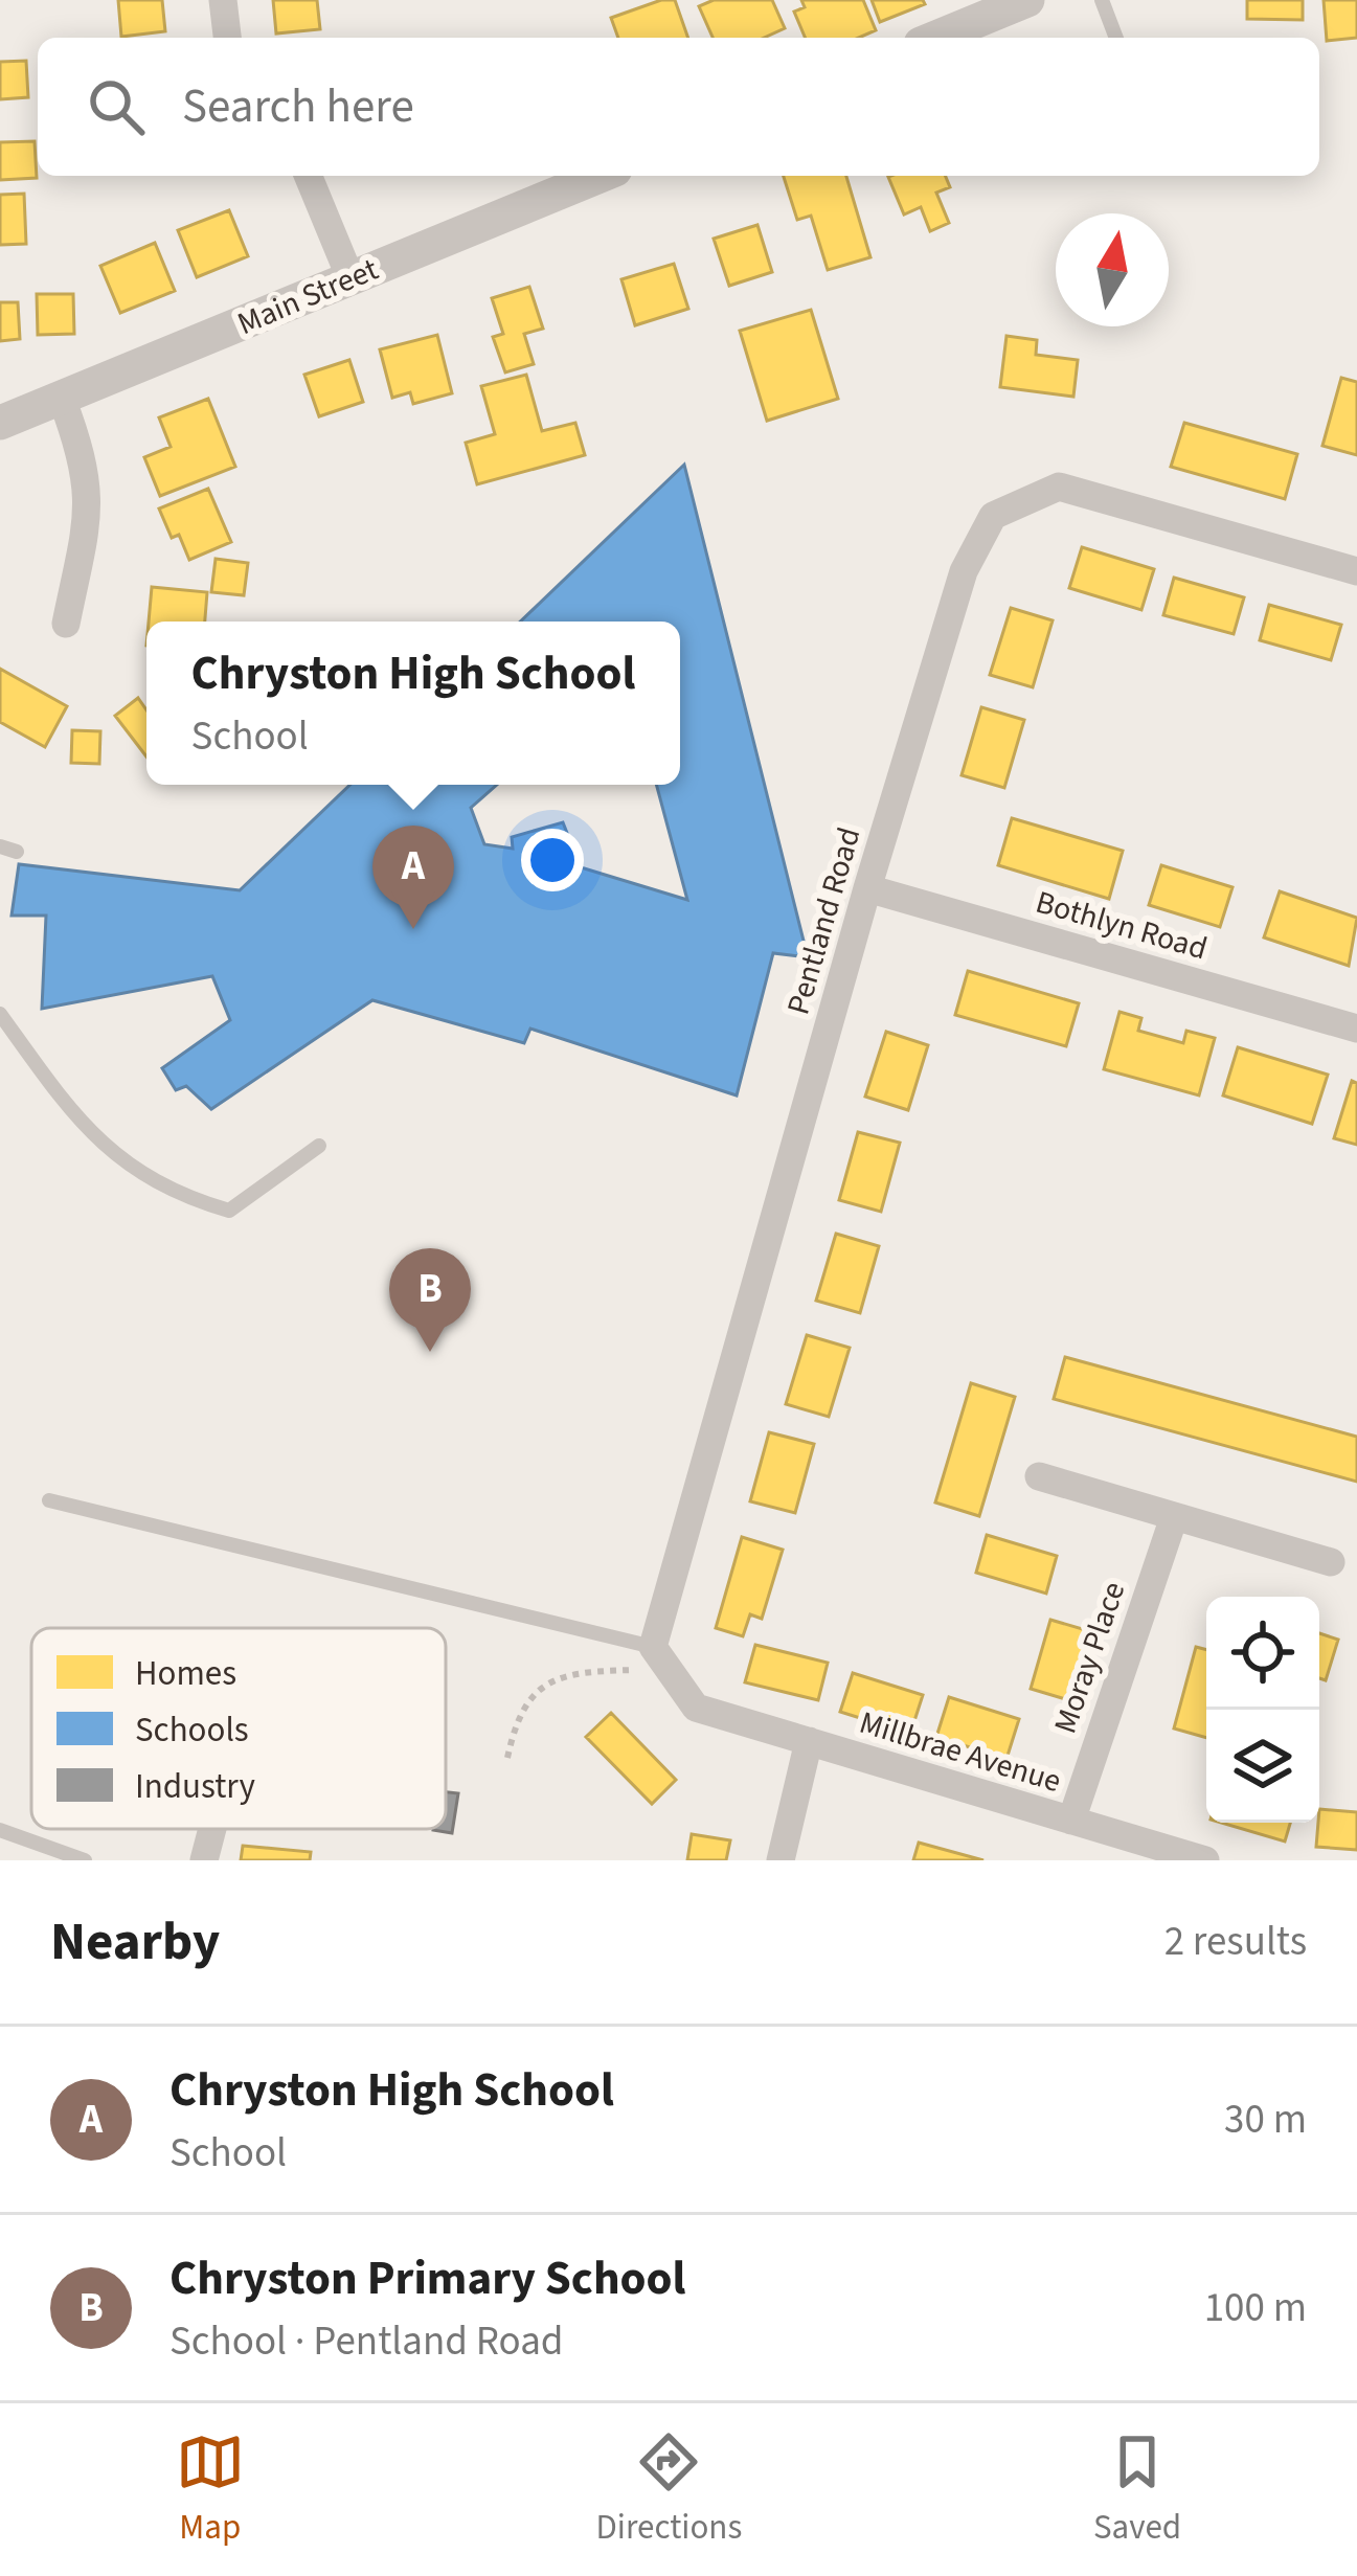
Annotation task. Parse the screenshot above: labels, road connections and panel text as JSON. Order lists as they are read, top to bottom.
{
  "streets": {
    "street": [
      "Main Street",
      "Pentland Road",
      "Bothlyn Road",
      "Moray Place",
      "Millbrae Avenue"
    ]
  },
  "crossings": [
    ["Pentland Road", "Bothlyn Road"],
    ["Pentland Road", "Millbrae Avenue"],
    ["Moray Place", "Millbrae Avenue"]
  ],
  "legend": ["Homes", "Schools", "Industry"],
  "north": "top",
  "page": {
    "search": "Search here",
    "popup": ["Chryston High School", "School"],
    "pins": ["A", "B"],
    "heading": ["Nearby", "2 results"],
    "list": [
      {
        "mark": "A",
        "name": "Chryston High School",
        "note": "School",
        "value": "30 m"
      },
      {
        "mark": "B",
        "name": "Chryston Primary School",
        "note": "School · Pentland Road",
        "value": "100 m"
      }
    ],
    "nav": ["Map", "Directions", "Saved"]
  }
}
